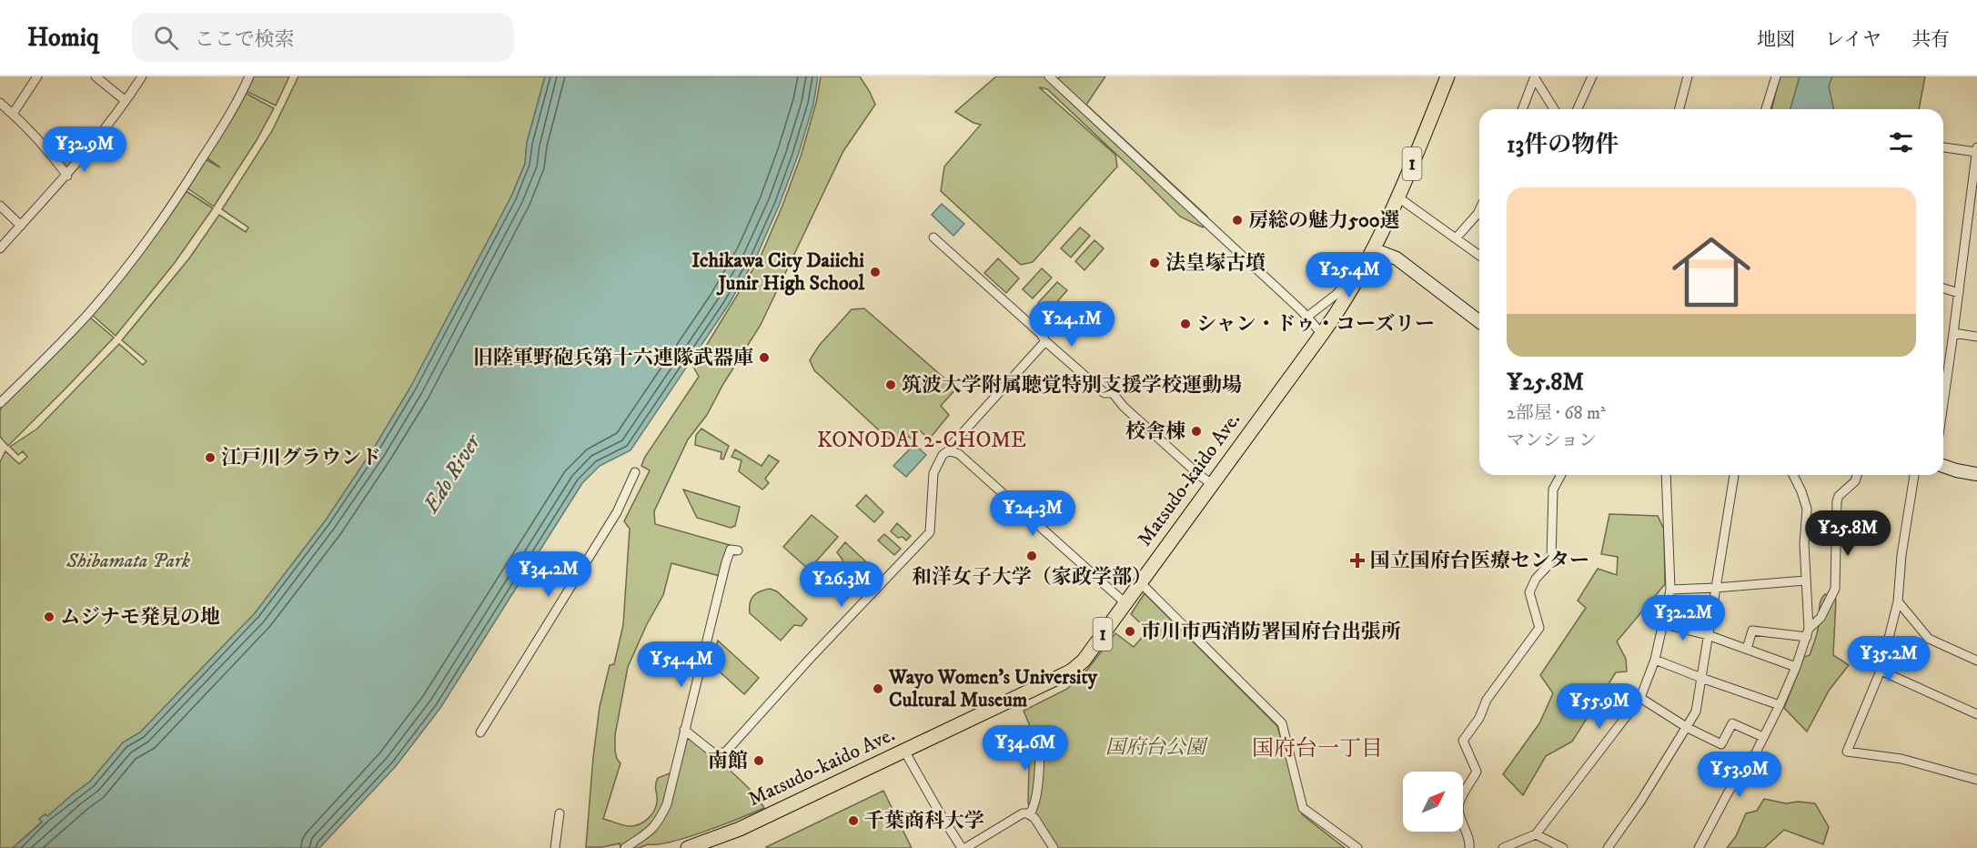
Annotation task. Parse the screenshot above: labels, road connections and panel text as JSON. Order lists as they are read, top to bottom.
{
  "streets": {
    "main road": ["1", "Matsudo-kaido Ave."]
  },
  "districts": ["KONODAI 2-CHOME", "国府台一丁目"],
  "water": ["Edo River"],
  "parks": ["Shibamata Park", "国府台公園"],
  "places": {
    "other": [
      "房総の魅力500選",
      "法皇塚古墳",
      "Ichikawa City Daiichi Junir High School",
      "シャン・ドゥ・コーズリー",
      "旧陸軍野砲兵第十六連隊武器庫",
      "筑波大学附属聴覚特別支援学校運動場",
      "校舎棟",
      "江戸川グラウンド",
      "和洋女子大学（家政学部）",
      "ムジナモ発見の地",
      "市川市西消防署国府台出張所",
      "Wayo Women's University Cultural Museum",
      "南館",
      "千葉商科大学"
    ],
    "health": ["国立国府台医療センター"]
  },
  "north": "top right",
  "page": {
    "header": "Homiq",
    "search": "ここで検索",
    "nav": ["地図", "レイヤ", "共有"],
    "heading": "13件の物件",
    "price": [
      "¥32.9M",
      "¥25.4M",
      "¥24.1M",
      "¥24.3M",
      "¥25.8M",
      "¥34.2M",
      "¥26.3M",
      "¥32.2M",
      "¥35.2M",
      "¥54.4M",
      "¥55.9M",
      "¥34.6M",
      "¥53.9M"
    ],
    "list": [
      {
        "name": "¥25.8M",
        "note": "2部屋 · 68 m² · マンション"
      }
    ]
  }
}
